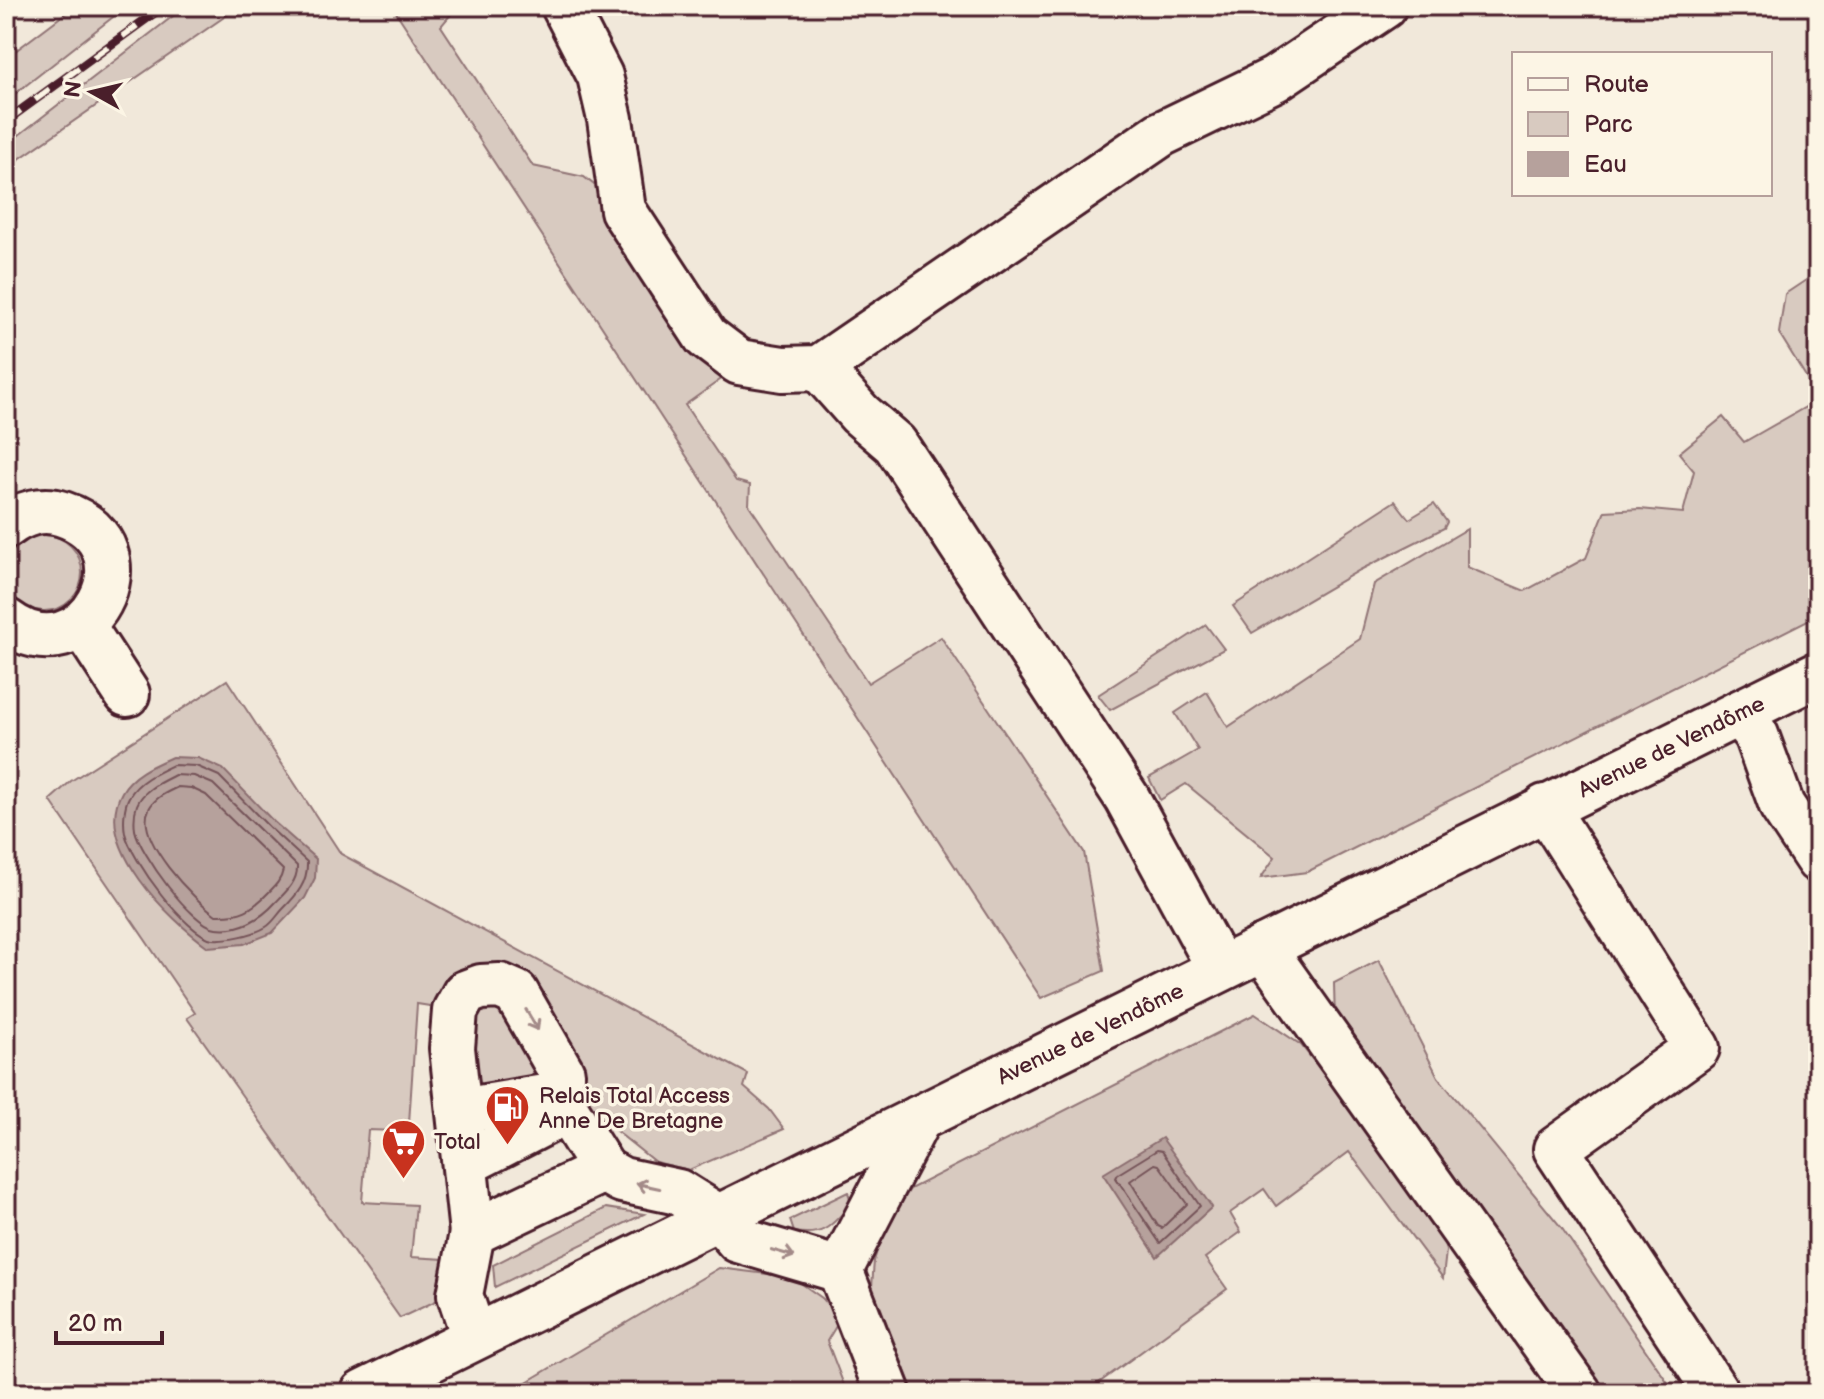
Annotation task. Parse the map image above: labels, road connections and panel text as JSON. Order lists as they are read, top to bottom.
{
  "streets": {
    "main road": ["Avenue de Vendôme"]
  },
  "places": {
    "fuel station": ["Relais Total Access Anne De Bretagne"],
    "supermarket": ["Total"]
  },
  "legend": ["Route", "Parc", "Eau"],
  "scale_bar": "20 m",
  "north": "left"
}
